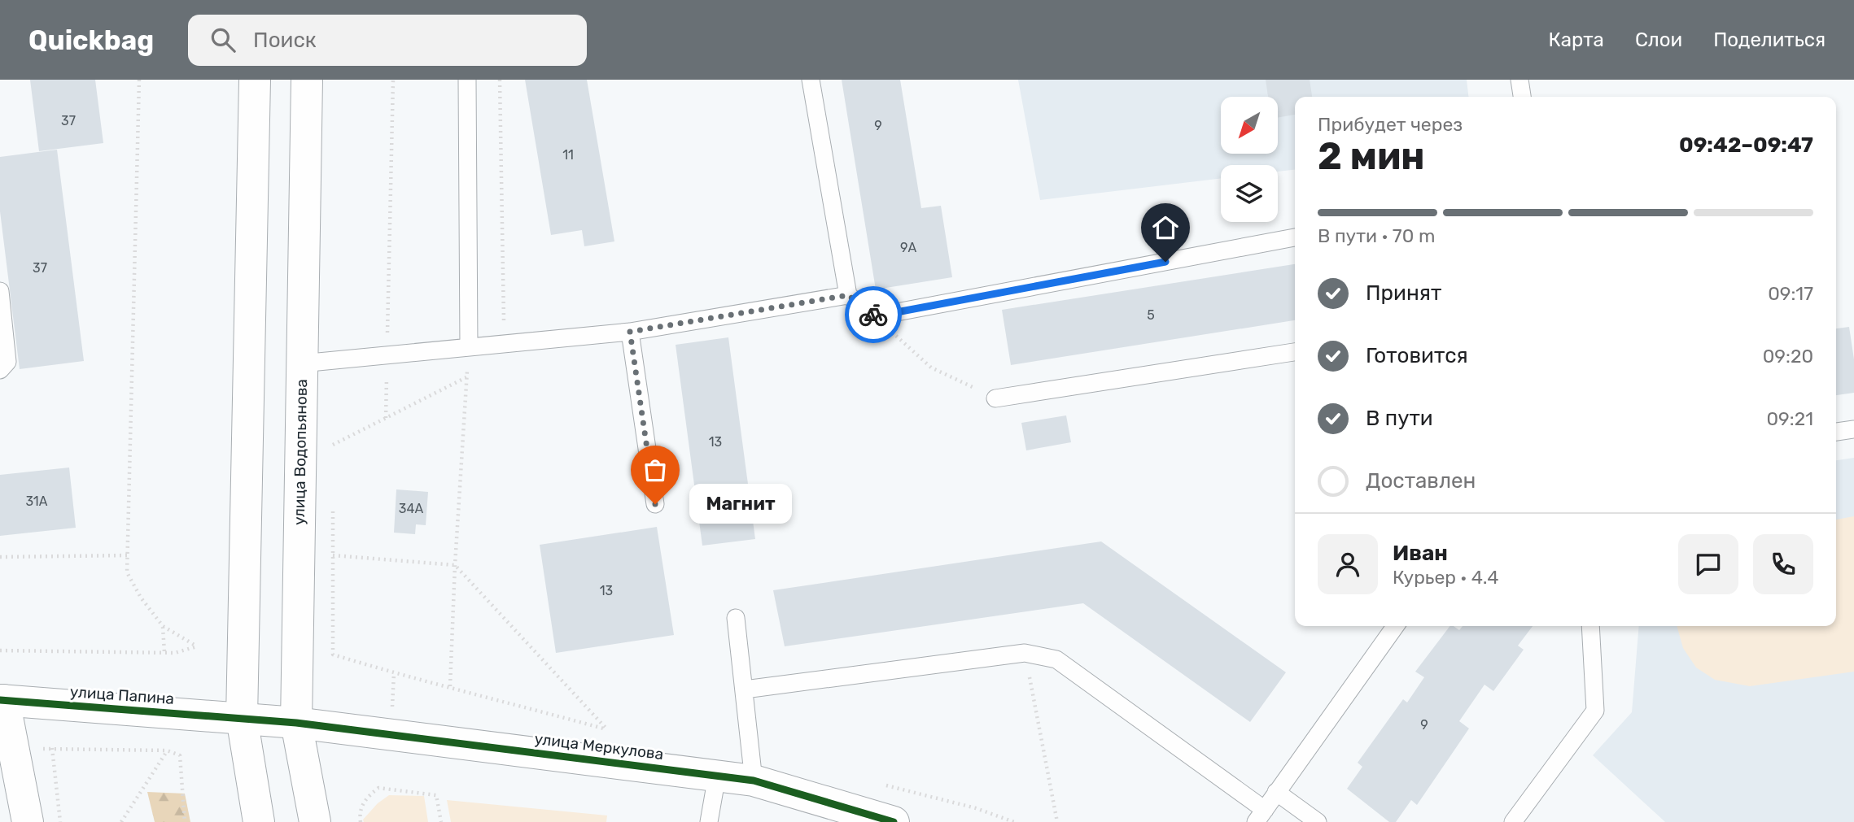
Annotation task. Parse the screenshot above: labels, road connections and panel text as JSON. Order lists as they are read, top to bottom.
{
  "streets": {
    "main road": ["улица Водопьянова", "улица Папина", "улица Меркулова"]
  },
  "crossings": [
    ["улица Водопьянова", "улица Папина"],
    ["улица Водопьянова", "улица Меркулова"],
    ["улица Папина", "улица Меркулова"]
  ],
  "places": ["Магнит"],
  "house_numbers": [
    "37",
    "9",
    "11",
    "9А",
    "37",
    "5",
    "13",
    "31А",
    "34А",
    "13",
    "9"
  ],
  "north": "bottom left",
  "page": {
    "header": "Quickbag",
    "search": "Поиск",
    "nav": ["Карта", "Слои", "Поделиться"],
    "heading": ["2 мин", "Прибудет через", "09:42–09:47"],
    "panel": ["Иван", "Курьер · 4.4"],
    "bar": "В пути · 70 m",
    "list": [
      ["Принят", "09:17"],
      ["Готовится", "09:20"],
      ["В пути", "09:21"],
      "Доставлен"
    ],
    "bubble": "Магнит"
  }
}
